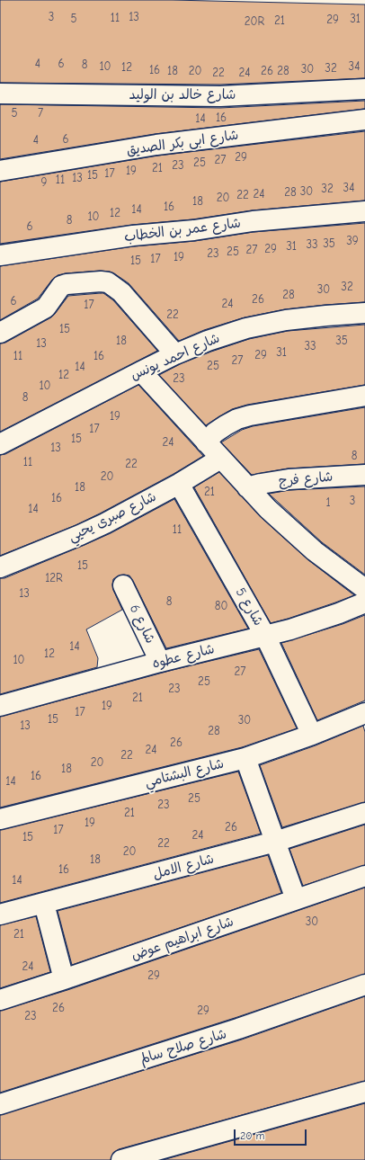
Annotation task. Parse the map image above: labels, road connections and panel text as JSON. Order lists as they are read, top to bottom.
{
  "streets": {
    "street": [
      "شارع خالد بن الوليد",
      "شارع ابى بكر الصديق",
      "شارع عمر بن الخطاب",
      "شارع احمد يونس",
      "شارع فرج",
      "شارع صبرى يحيي",
      "شارع 5",
      "شارع 6",
      "شارع عطوه",
      "شارع البشتامي",
      "شارع الامل",
      "شارع ابراهيم عوض",
      "شارع صلاح سالم"
    ]
  },
  "crossings": [
    ["شارع صبرى يحيي", "شارع 5"],
    ["شارع 5", "شارع عطوه"],
    ["شارع 5", "شارع البشتامي"],
    ["شارع 6", "شارع عطوه"]
  ],
  "house_numbers": [
    "3",
    "13",
    "11",
    "5",
    "31",
    "29",
    "21",
    "20R",
    "4",
    "6",
    "8",
    "10",
    "34",
    "12",
    "32",
    "30",
    "16",
    "18",
    "20",
    "26",
    "28",
    "22",
    "24",
    "5",
    "7",
    "16",
    "14",
    "6",
    "4",
    "29",
    "27",
    "25",
    "23",
    "21",
    "19",
    "17",
    "15",
    "13",
    "11",
    "9",
    "34",
    "32",
    "30",
    "28",
    "24",
    "22",
    "20",
    "18",
    "16",
    "14",
    "12",
    "10",
    "8",
    "6",
    "39",
    "35",
    "33",
    "31",
    "29",
    "27",
    "25",
    "23",
    "19",
    "17",
    "15",
    "32",
    "30",
    "28",
    "26",
    "6",
    "24",
    "17",
    "22",
    "15",
    "18",
    "35",
    "13",
    "33",
    "31",
    "29",
    "11",
    "16",
    "27",
    "25",
    "14",
    "12",
    "23",
    "10",
    "8",
    "19",
    "17",
    "15",
    "24",
    "13",
    "8",
    "11",
    "22",
    "20",
    "18",
    "21",
    "16",
    "3",
    "1",
    "14",
    "11",
    "15",
    "12R",
    "13",
    "8",
    "80",
    "14",
    "12",
    "10",
    "27",
    "25",
    "23",
    "21",
    "19",
    "17",
    "15",
    "30",
    "13",
    "28",
    "26",
    "24",
    "22",
    "20",
    "18",
    "16",
    "14",
    "25",
    "23",
    "21",
    "19",
    "26",
    "17",
    "24",
    "15",
    "22",
    "20",
    "18",
    "16",
    "14",
    "30",
    "21",
    "24",
    "29",
    "26",
    "29",
    "23"
  ],
  "scale_bar": "20 m"
}
